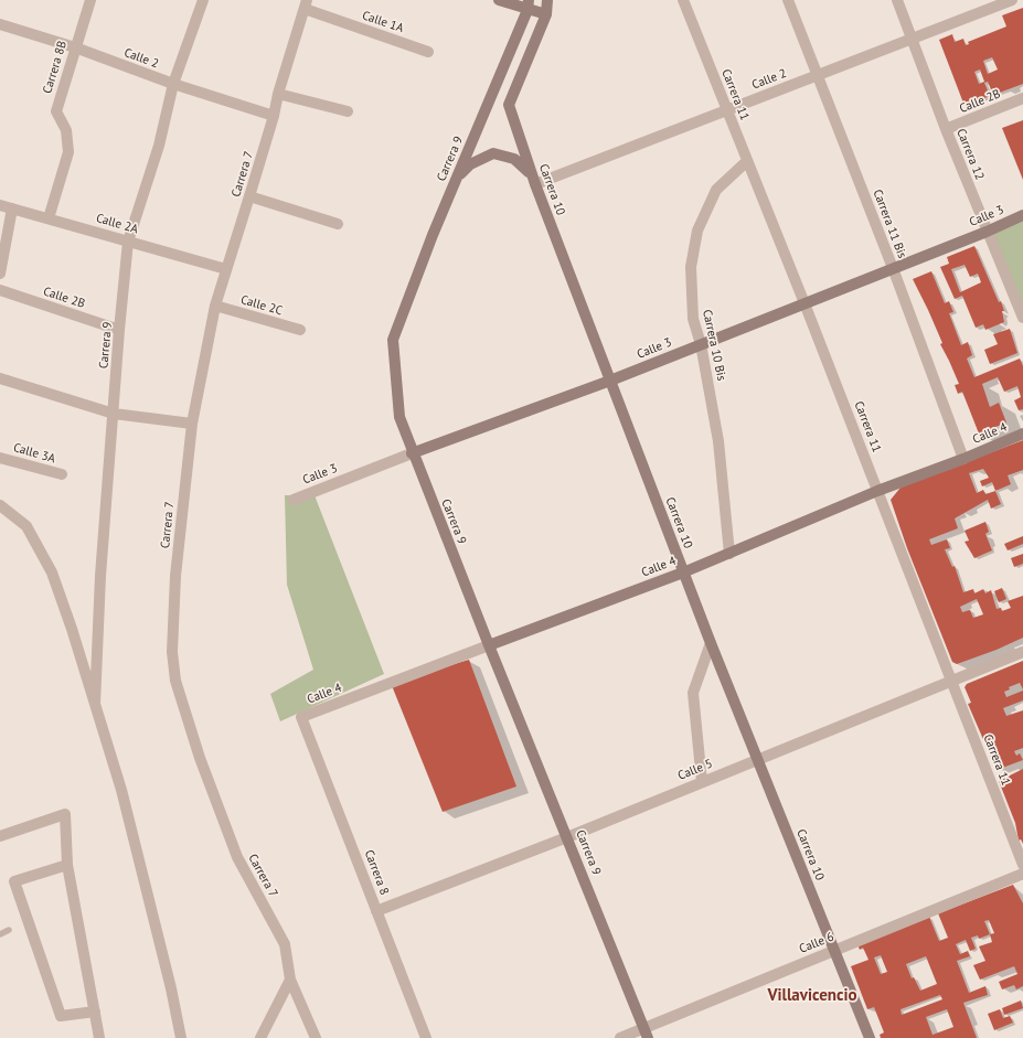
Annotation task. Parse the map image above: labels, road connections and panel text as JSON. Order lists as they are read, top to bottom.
{
  "streets": {
    "main road": [
      "Carrera 9",
      "Carrera 10",
      "Calle 3",
      "Calle 4"
    ],
    "street": [
      "Calle 1A",
      "Calle 2",
      "Carrera 8B",
      "Carrera 11",
      "Calle 2B",
      "Carrera 12",
      "Carrera 7",
      "Calle 2A",
      "Carrera 11 Bis",
      "Calle 2C",
      "Carrera 10 Bis",
      "Calle 3A",
      "Calle 5",
      "Carrera 8",
      "Calle 6"
    ]
  },
  "crossings": [
    ["Calle 1A", "Carrera 7"],
    ["Calle 2", "Carrera 8B"],
    ["Calle 2", "Carrera 11"],
    ["Calle 2", "Carrera 12"],
    ["Calle 2", "Carrera 9"],
    ["Calle 2", "Carrera 7"],
    ["Calle 2", "Carrera 10"],
    ["Calle 2", "Carrera 11 Bis"],
    ["Carrera 8B", "Calle 2A"],
    ["Carrera 11", "Calle 3"],
    ["Carrera 11", "Carrera 10 Bis"],
    ["Carrera 11", "Calle 4"],
    ["Carrera 11", "Calle 5"],
    ["Calle 2B", "Carrera 12"],
    ["Calle 2B", "Carrera 9"],
    ["Carrera 12", "Calle 3"],
    ["Carrera 9", "Calle 3"],
    ["Carrera 9", "Calle 2A"],
    ["Carrera 9", "Calle 4"],
    ["Carrera 9", "Calle 5"],
    ["Carrera 9", "Calle 6"],
    ["Carrera 7", "Calle 2A"],
    ["Carrera 7", "Calle 2C"],
    ["Carrera 10", "Calle 3"],
    ["Carrera 10", "Calle 4"],
    ["Carrera 10", "Calle 5"],
    ["Carrera 10", "Calle 6"],
    ["Calle 3", "Carrera 11 Bis"],
    ["Calle 3", "Carrera 10 Bis"],
    ["Carrera 11 Bis", "Calle 4"],
    ["Carrera 10 Bis", "Calle 4"],
    ["Calle 4", "Carrera 8"],
    ["Calle 5", "Carrera 8"]
  ],
  "districts": ["Villavicencio"]
}
